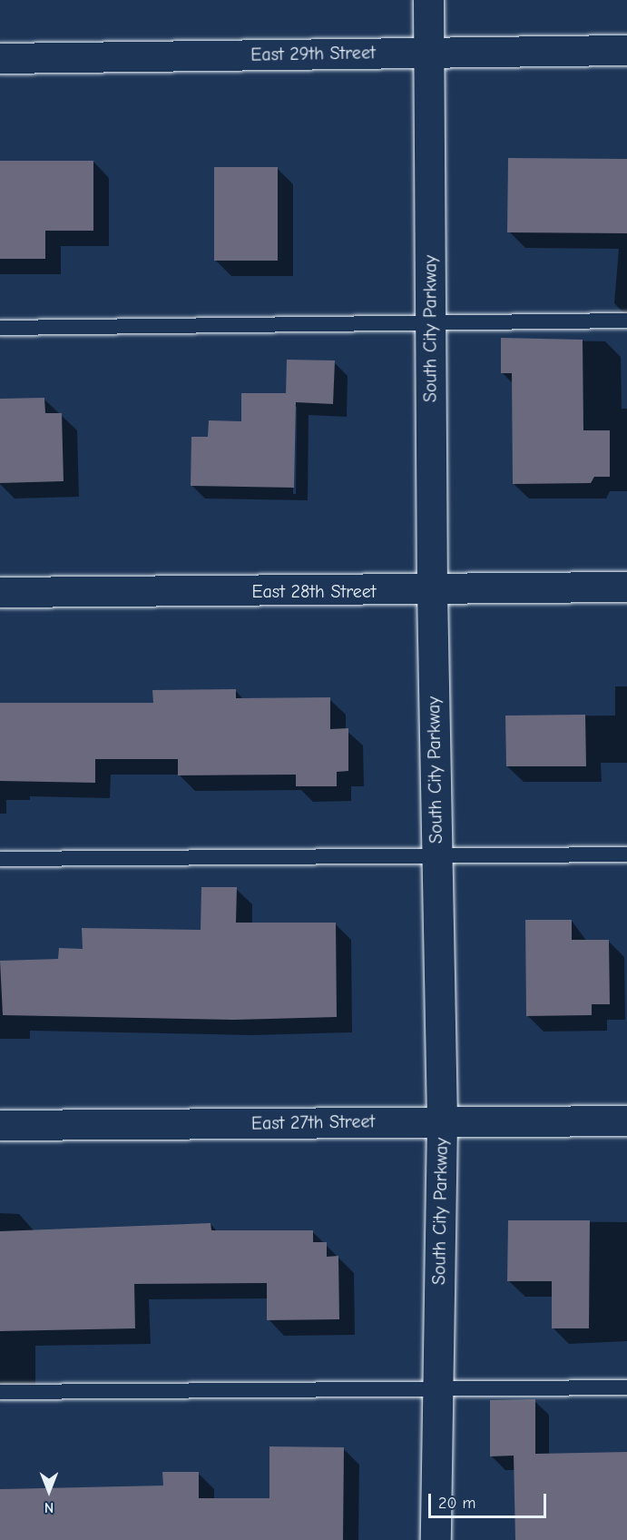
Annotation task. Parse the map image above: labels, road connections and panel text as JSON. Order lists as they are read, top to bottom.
{
  "streets": {
    "street": [
      "East 29th Street",
      "South City Parkway",
      "East 28th Street",
      "East 27th Street"
    ]
  },
  "crossings": [
    ["East 29th Street", "South City Parkway"],
    ["South City Parkway", "East 28th Street"],
    ["South City Parkway", "East 27th Street"]
  ],
  "scale_bar": "20 m",
  "north": "bottom"
}
